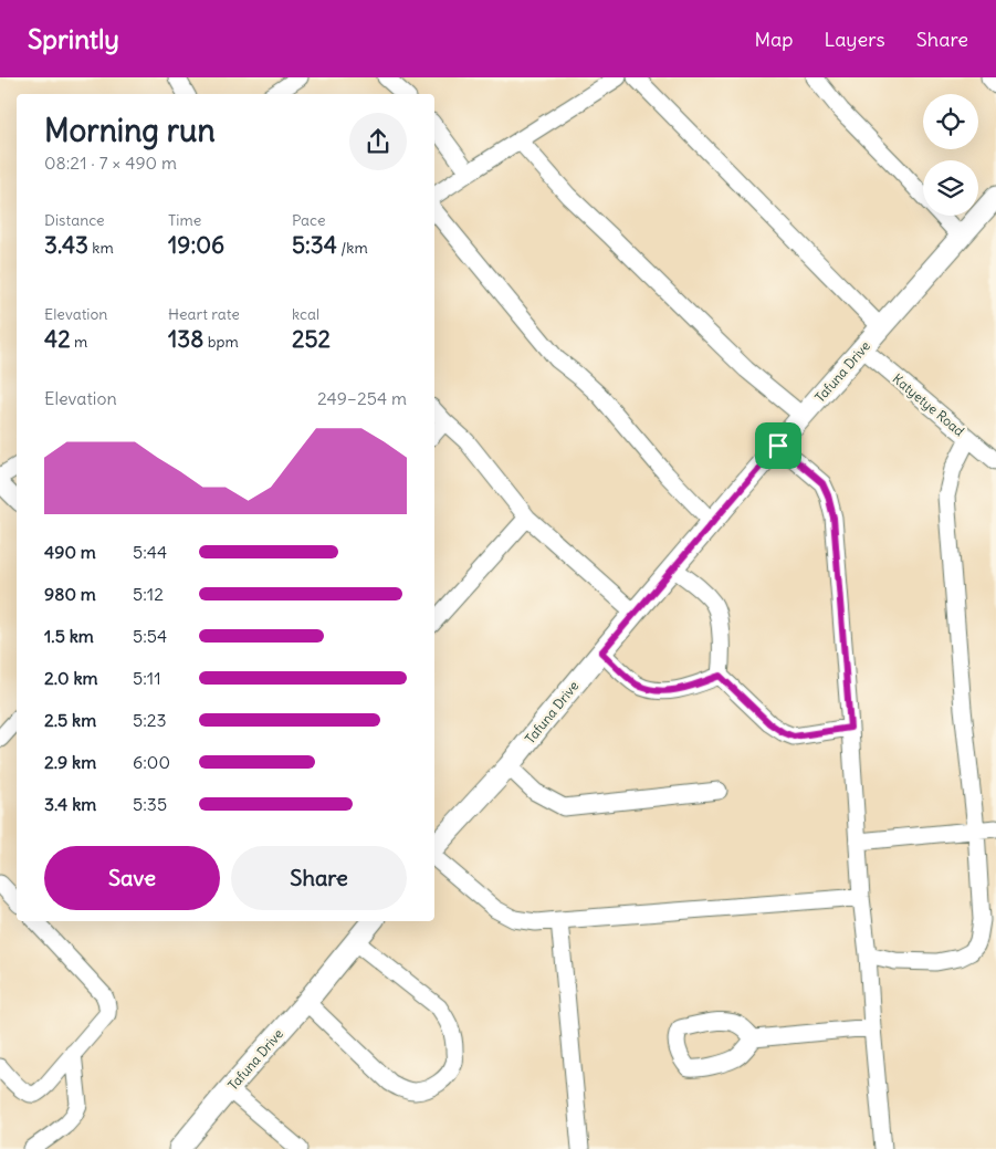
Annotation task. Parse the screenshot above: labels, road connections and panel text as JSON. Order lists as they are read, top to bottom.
{
  "streets": {
    "main road": ["Tafuna Drive"],
    "street": ["Katyetye Road"]
  },
  "crossings": [
    ["Tafuna Drive", "Katyetye Road"]
  ],
  "page": {
    "header": "Sprintly",
    "nav": ["Map", "Layers", "Share"],
    "heading": ["Morning run", "08:21 · 7 × 490 m"],
    "stats": [
      ["Distance", "3.43 km"],
      ["Time", "19:06"],
      ["Pace", "5:34 /km"],
      ["Elevation", "42 m"],
      ["Heart rate", "138 bpm"],
      ["kcal", "252"]
    ],
    "chart": ["Elevation", "249–254 m"],
    "list": [
      {
        "name": "490 m",
        "note": "5:44"
      },
      {
        "name": "980 m",
        "note": "5:12"
      },
      {
        "name": "1.5 km",
        "note": "5:54"
      },
      {
        "name": "2.0 km",
        "note": "5:11"
      },
      {
        "name": "2.5 km",
        "note": "5:23"
      },
      {
        "name": "2.9 km",
        "note": "6:00"
      },
      {
        "name": "3.4 km",
        "note": "5:35"
      }
    ],
    "buttons": ["Save", "Share"]
  }
}
